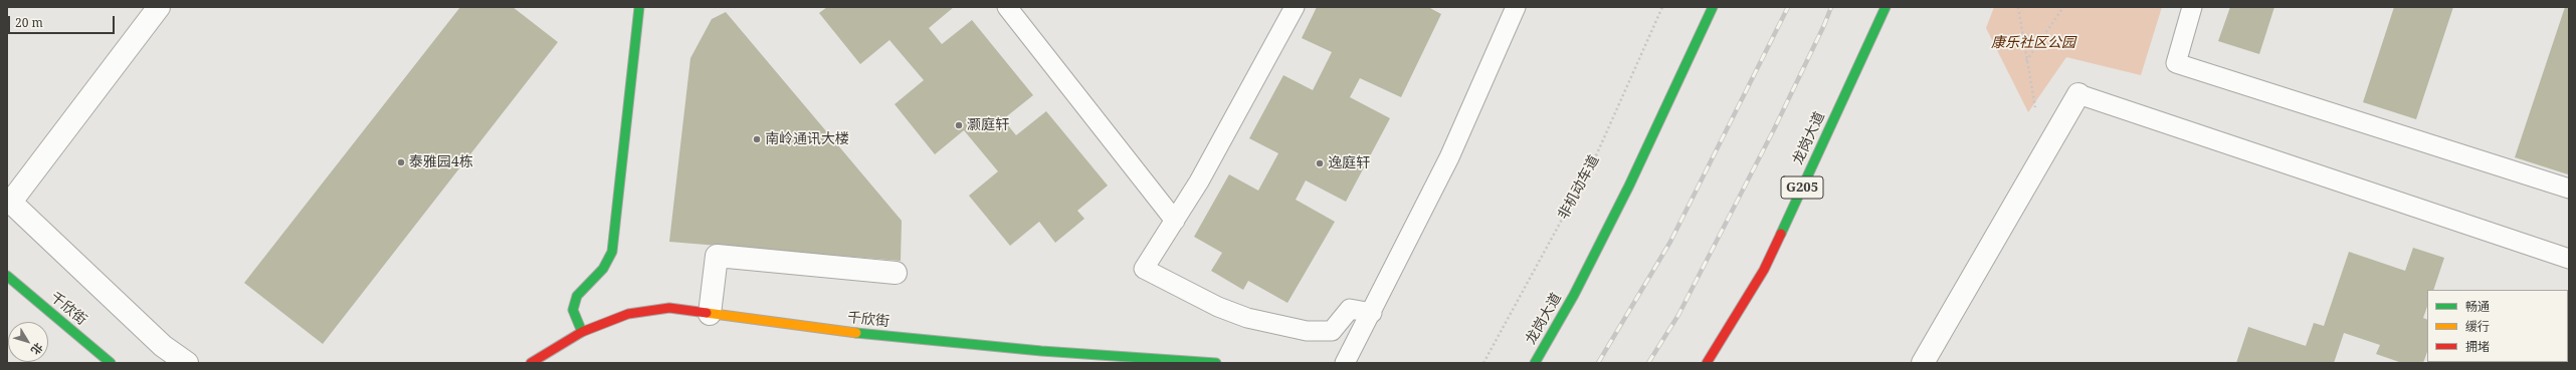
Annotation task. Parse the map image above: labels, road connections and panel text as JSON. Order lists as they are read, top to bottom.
{
  "streets": {
    "main road": ["龙岗大道", "G205", "千欣街"],
    "path": ["非机动车道"]
  },
  "parks": ["康乐社区公园"],
  "places": [
    "灏庭轩",
    "南岭通讯大楼",
    "泰雅园4栋",
    "逸庭轩"
  ],
  "legend": ["畅通", "缓行", "拥堵"],
  "scale_bar": "20 m",
  "north": "bottom right"
}
